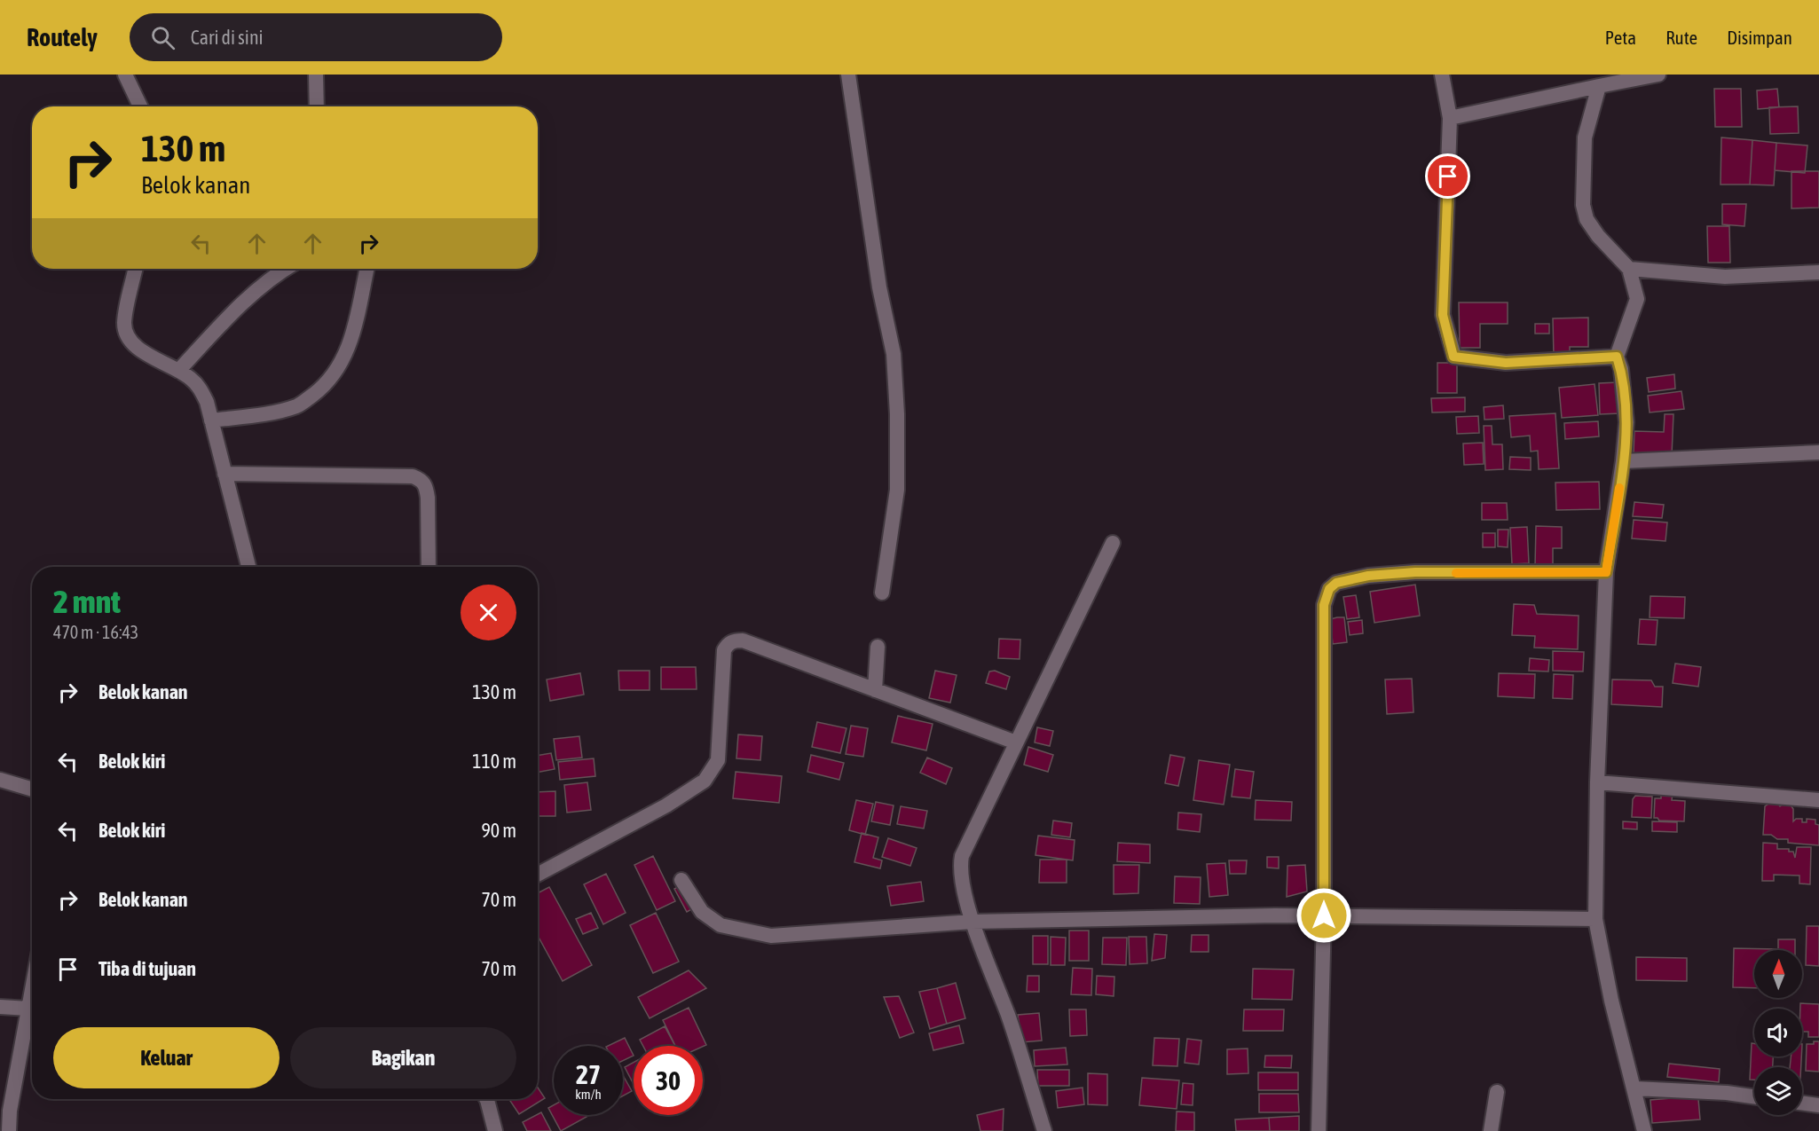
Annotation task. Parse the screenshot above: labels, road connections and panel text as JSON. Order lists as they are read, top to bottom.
{
  "north": "top",
  "page": {
    "header": "Routely",
    "search": "Cari di sini",
    "nav": ["Peta", "Rute", "Disimpan"],
    "turn": ["130 m", "Belok kanan"],
    "heading": ["2 mnt", "470 m · 16:43"],
    "list": [
      {
        "name": "Belok kanan",
        "value": "130 m"
      },
      {
        "name": "Belok kiri",
        "value": "110 m"
      },
      {
        "name": "Belok kiri",
        "value": "90 m"
      },
      {
        "name": "Belok kanan",
        "value": "70 m"
      },
      {
        "name": "Tiba di tujuan",
        "value": "70 m"
      }
    ],
    "buttons": ["Keluar", "Bagikan"],
    "speed": "27 km/h",
    "limit": "30"
  }
}
